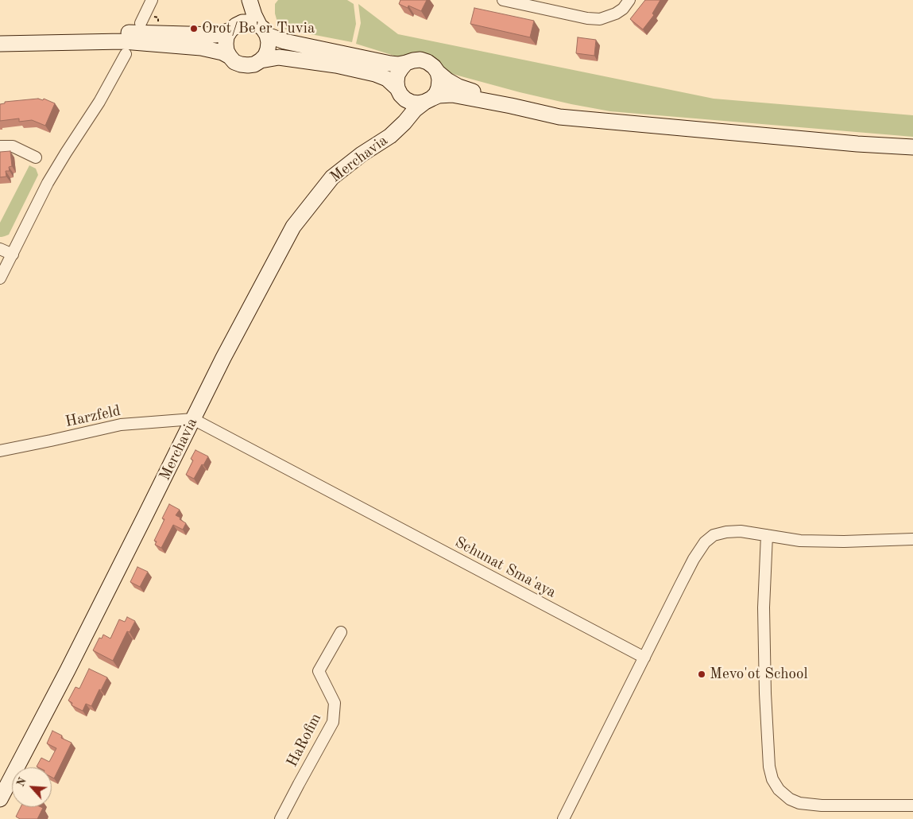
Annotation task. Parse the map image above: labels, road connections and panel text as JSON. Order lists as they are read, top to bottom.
{
  "streets": {
    "main road": ["Merchavia"],
    "street": ["Harzfeld", "Schunat Sma'aya", "HaRofim"]
  },
  "crossings": [
    ["Merchavia", "Harzfeld"],
    ["Merchavia", "Schunat Sma'aya"],
    ["Harzfeld", "Schunat Sma'aya"]
  ],
  "places": ["Orot/Be'er Tuvia", "Mevo'ot School"],
  "north": "top left"
}
